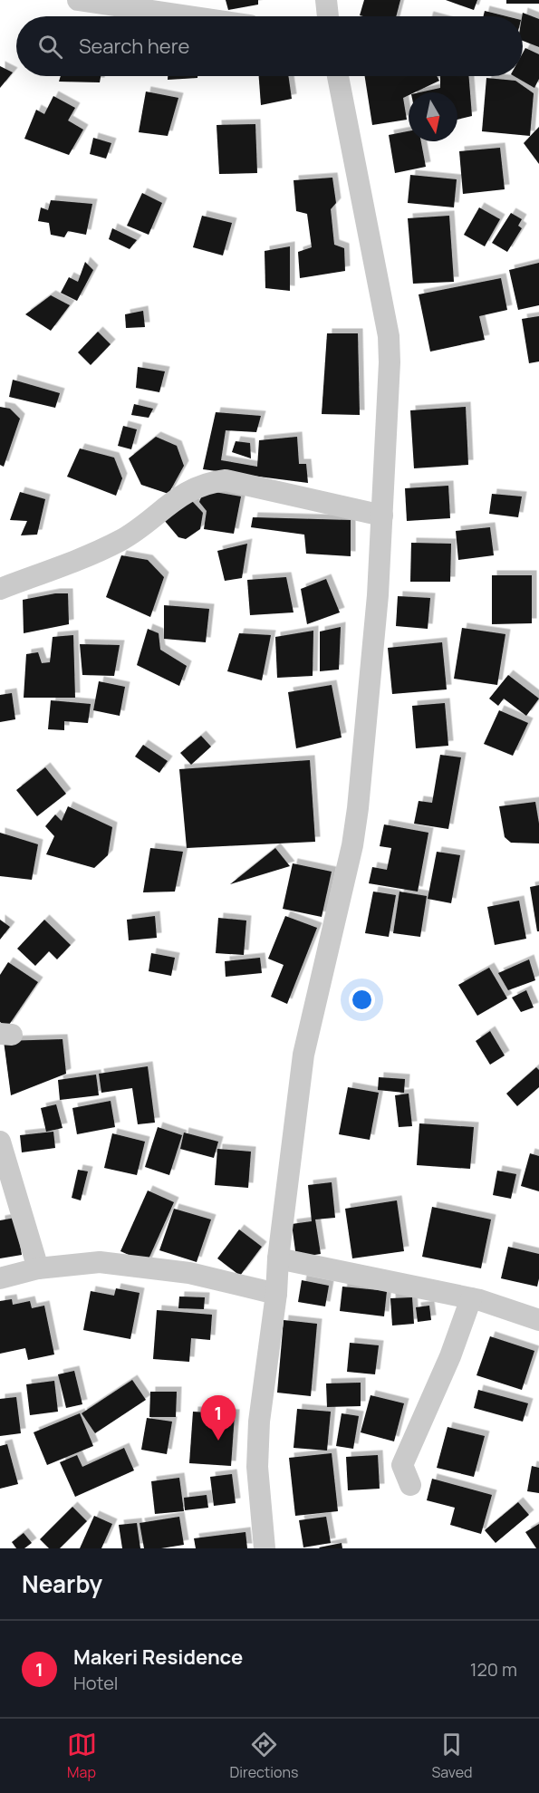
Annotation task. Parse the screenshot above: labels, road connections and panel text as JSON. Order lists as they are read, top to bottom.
{
  "north": "bottom",
  "page": {
    "search": "Search here",
    "pins": "1",
    "heading": "Nearby",
    "list": [
      {
        "mark": "1",
        "name": "Makeri Residence",
        "note": "Hotel",
        "value": "120 m"
      }
    ],
    "nav": ["Map", "Directions", "Saved"]
  }
}
